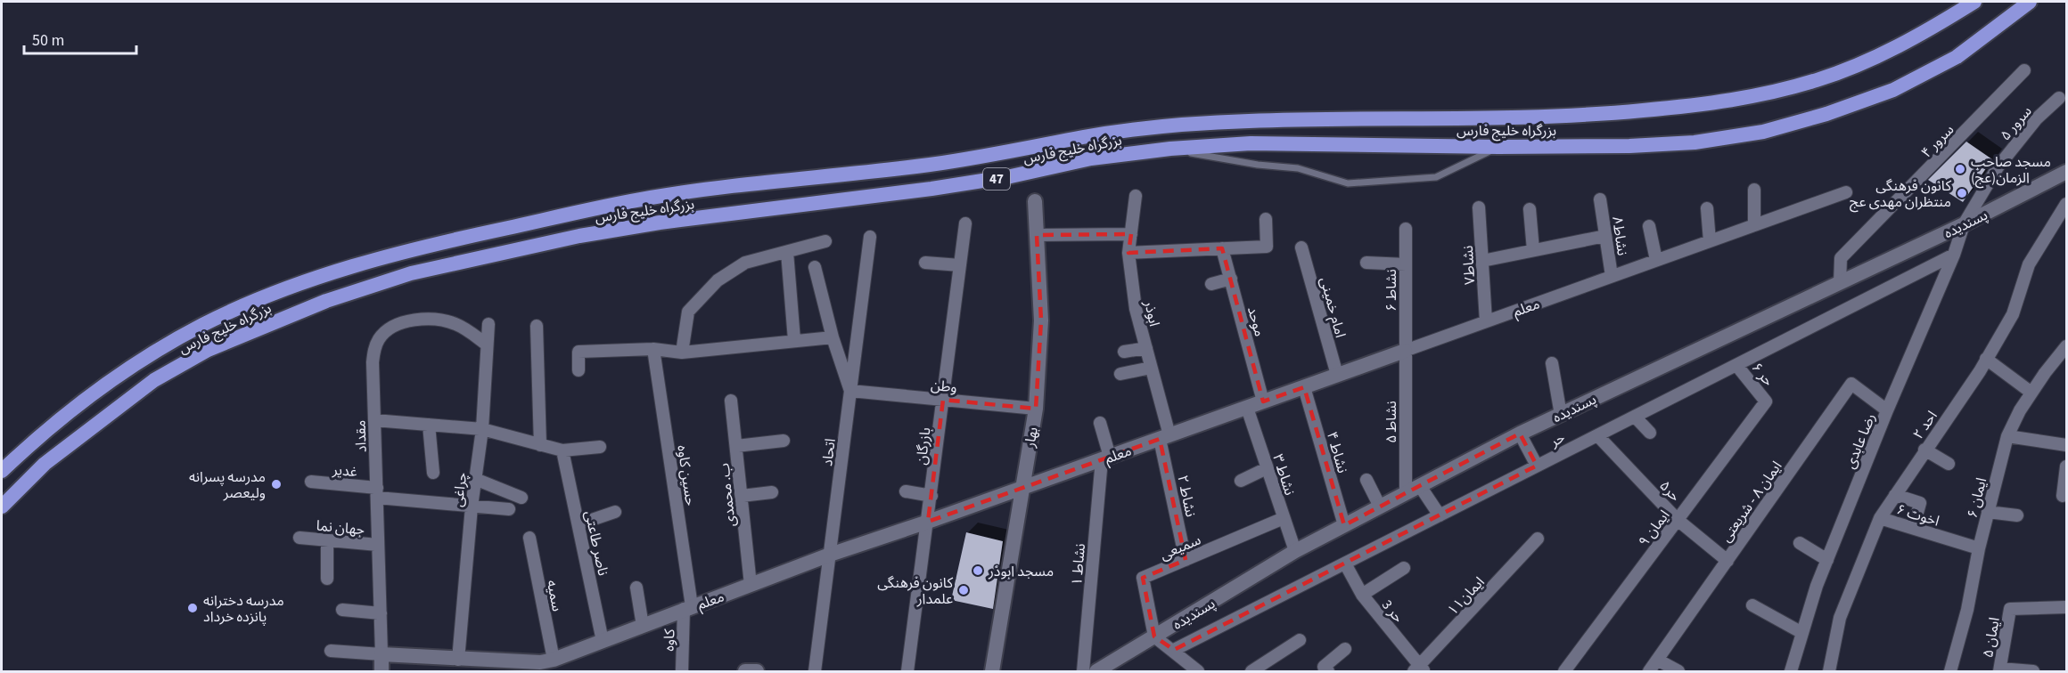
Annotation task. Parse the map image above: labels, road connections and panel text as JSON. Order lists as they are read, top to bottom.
{
  "streets": {
    "highway": ["بزرگراه خلیج فارس", "47"],
    "street": [
      "سرور ۵",
      "سرور ۴",
      "پسندیده",
      "نشاط۸",
      "نشاط۷",
      "نشاط ۶",
      "امام خمینی",
      "معلم",
      "ابوذر",
      "موحد",
      "حر ۶",
      "وطن",
      "نشاط ۵",
      "احد ۲",
      "مقداد",
      "بهار",
      "حر",
      "رضا عابدی",
      "بازرگان",
      "اتحاد",
      "نشاط ۴",
      "غدیر",
      "نشاط ۳",
      "حسین کاوه",
      "چراغی",
      "حر۵",
      "ب. محمدی",
      "نشاط ۲",
      "ایمان ۶",
      "ایمان ۸ - شریعتی",
      "اخوت ۶",
      "جهان نما",
      "ایمان ۹",
      "ناصر طاعتی",
      "سمیعی",
      "نشاط ۱",
      "سمیه",
      "ایمان۱۱",
      "حر 3",
      "ایمان ۵",
      "کاوه"
    ]
  },
  "crossings": [
    ["سرور ۵", "پسندیده"],
    ["سرور ۵", "رضا عابدی"],
    ["سرور ۴", "پسندیده"],
    ["پسندیده", "نشاط ۵"],
    ["پسندیده", "رضا عابدی"],
    ["پسندیده", "نشاط ۴"],
    ["پسندیده", "نشاط ۳"],
    ["پسندیده", "سمیعی"],
    ["نشاط۸", "معلم"],
    ["نشاط۷", "معلم"],
    ["نشاط ۶", "معلم"],
    ["نشاط ۶", "نشاط ۵"],
    ["امام خمینی", "معلم"],
    ["معلم", "ابوذر"],
    ["معلم", "موحد"],
    ["معلم", "نشاط ۵"],
    ["معلم", "مقداد"],
    ["معلم", "بهار"],
    ["معلم", "بازرگان"],
    ["معلم", "اتحاد"],
    ["معلم", "نشاط ۴"],
    ["معلم", "نشاط ۳"],
    ["معلم", "حسین کاوه"],
    ["معلم", "چراغی"],
    ["معلم", "ب. محمدی"],
    ["معلم", "نشاط ۲"],
    ["معلم", "ناصر طاعتی"],
    ["معلم", "نشاط ۱"],
    ["معلم", "سمیه"],
    ["معلم", "کاوه"],
    ["ابوذر", "نشاط ۲"],
    ["حر ۶", "حر"],
    ["حر ۶", "ایمان ۹"],
    ["وطن", "بهار"],
    ["وطن", "بازرگان"],
    ["وطن", "اتحاد"],
    ["احد ۲", "اخوت ۶"],
    ["مقداد", "غدیر"],
    ["مقداد", "چراغی"],
    ["مقداد", "جهان نما"],
    ["حر", "رضا عابدی"],
    ["حر", "حر۵"],
    ["حر", "حر 3"],
    ["رضا عابدی", "ایمان ۸ - شریعتی"],
    ["غدیر", "چراغی"],
    ["نشاط ۳", "سمیعی"],
    ["حسین کاوه", "کاوه"],
    ["حر۵", "ایمان ۸ - شریعتی"],
    ["حر۵", "ایمان ۹"],
    ["نشاط ۲", "سمیعی"],
    ["ایمان ۶", "اخوت ۶"],
    ["ایمان۱۱", "حر 3"]
  ],
  "places": [
    "مسجد صاحب الزمان(عج)",
    "کانون فرهنگی منتظران مهدی عج",
    "مدرسه پسرانه ولیعصر",
    "مسجد ابوذر",
    "کانون فرهنگی علمدار",
    "مدرسه دخترانه پانزده خرداد"
  ],
  "scale_bar": "50 m"
}
